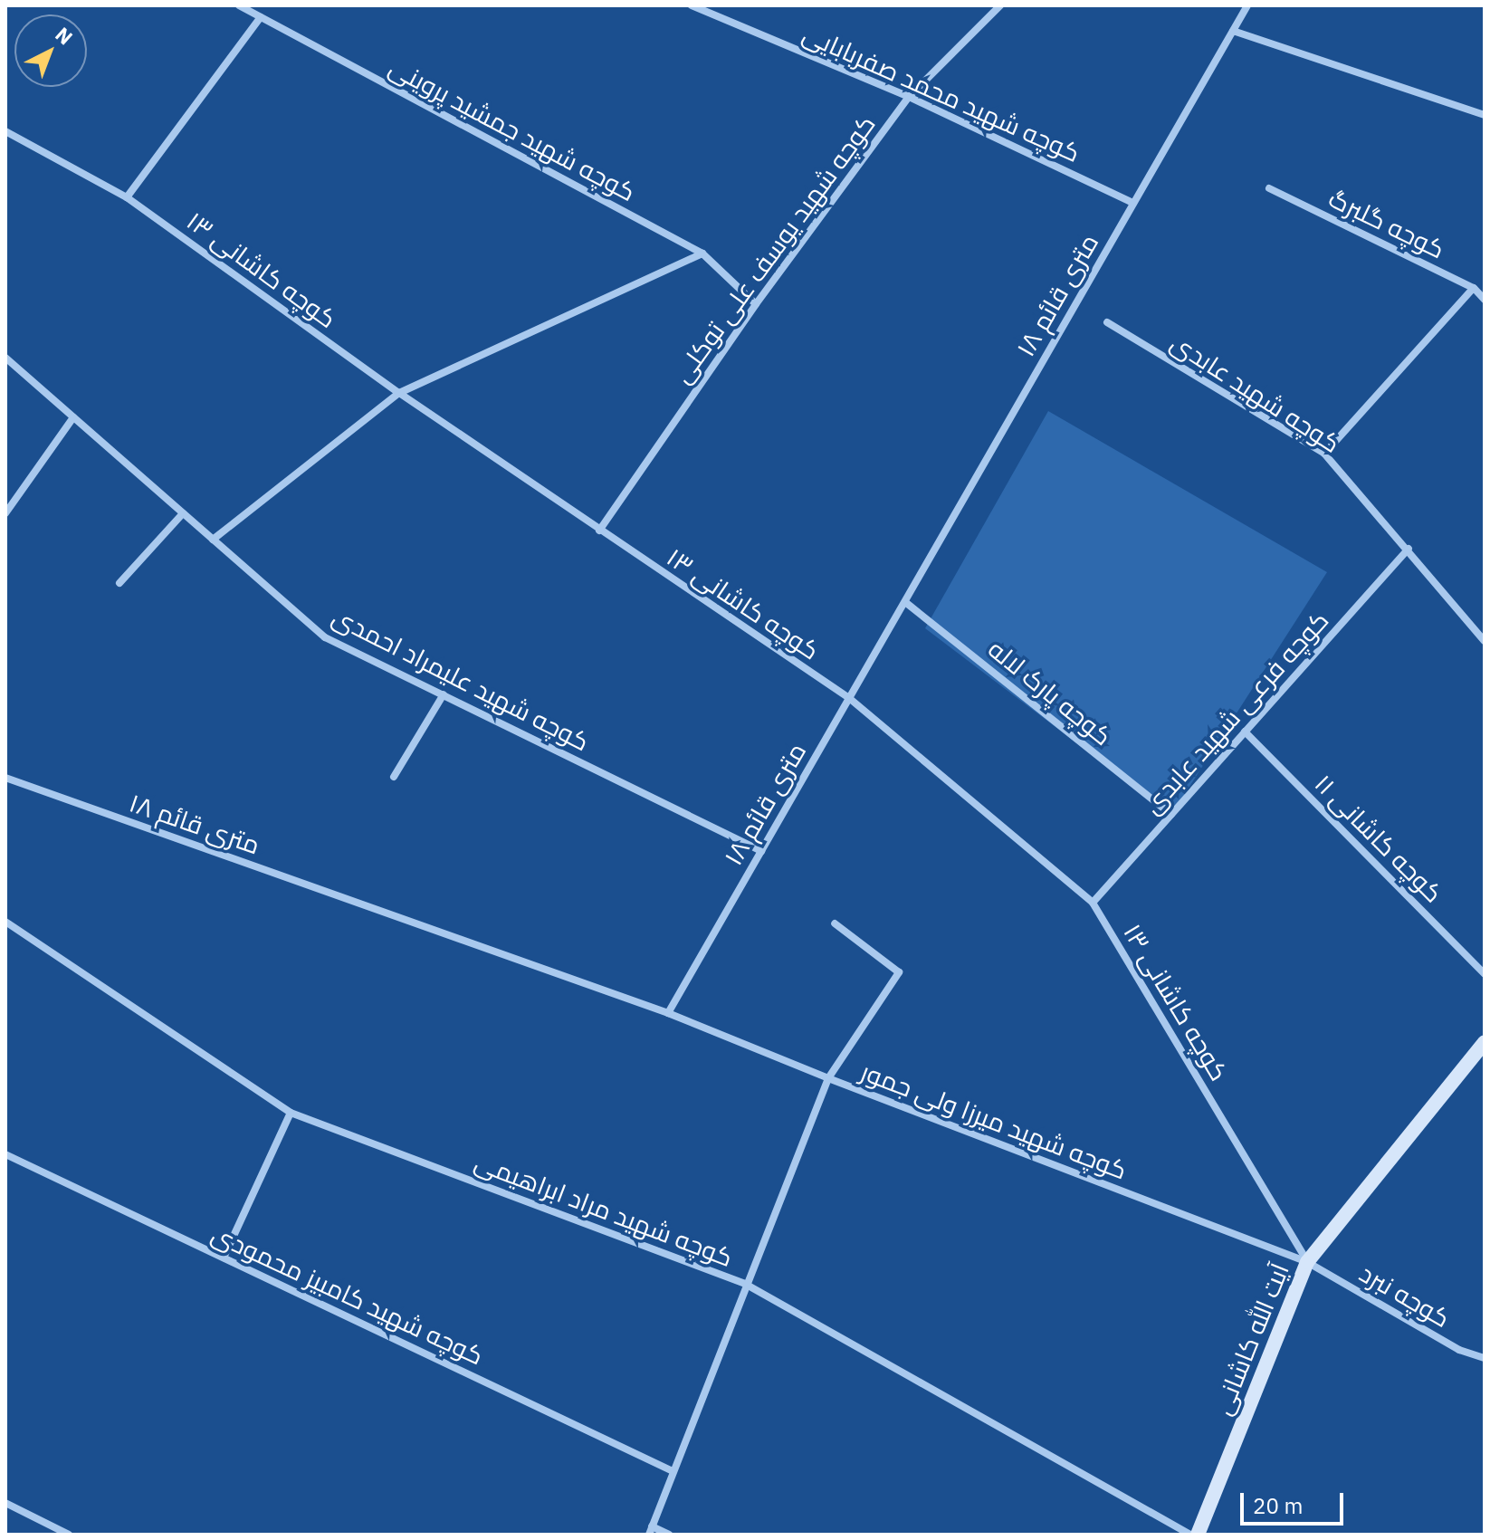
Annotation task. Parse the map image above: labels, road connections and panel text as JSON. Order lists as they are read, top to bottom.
{
  "streets": {
    "main road": ["آیت الله کاشانی"],
    "street": [
      "کوچه شهید محمد صفربابایی",
      "کوچه شهید جمشید پروینی",
      "کوچه گلبرگ",
      "کوچه شهید یوسف علی توکلی",
      "کوچه کاشانی ۱۳",
      "۱۸ متری قائم",
      "کوچه شهید عابدی",
      "کوچه شهید علیمراد احمدی",
      "کوچه پارک لاله",
      "کوچه فرعی شهید عابدی",
      "کوچه کاشانی ۱۱",
      "کوچه شهید میرزا ولی جمور",
      "کوچه شهید مراد ابراهیمی",
      "کوچه شهید کامبیز محمودی",
      "کوچه نبرد"
    ]
  },
  "crossings": [
    ["کوچه شهید محمد صفربابایی", "کوچه شهید یوسف علی توکلی"],
    ["کوچه شهید محمد صفربابایی", "۱۸ متری قائم"],
    ["کوچه شهید جمشید پروینی", "کوچه شهید یوسف علی توکلی"],
    ["کوچه شهید یوسف علی توکلی", "کوچه کاشانی ۱۳"],
    ["کوچه کاشانی ۱۳", "۱۸ متری قائم"],
    ["کوچه کاشانی ۱۳", "کوچه فرعی شهید عابدی"],
    ["کوچه کاشانی ۱۳", "کوچه شهید میرزا ولی جمور"],
    ["کوچه کاشانی ۱۳", "کوچه نبرد"],
    ["کوچه کاشانی ۱۳", "آیت الله کاشانی"],
    ["۱۸ متری قائم", "کوچه شهید علیمراد احمدی"],
    ["۱۸ متری قائم", "کوچه پارک لاله"],
    ["۱۸ متری قائم", "کوچه شهید میرزا ولی جمور"],
    ["کوچه شهید عابدی", "کوچه فرعی شهید عابدی"],
    ["کوچه پارک لاله", "کوچه فرعی شهید عابدی"],
    ["کوچه فرعی شهید عابدی", "کوچه کاشانی ۱۱"],
    ["کوچه شهید میرزا ولی جمور", "کوچه نبرد"],
    ["کوچه شهید میرزا ولی جمور", "آیت الله کاشانی"],
    ["کوچه نبرد", "آیت الله کاشانی"]
  ],
  "scale_bar": "20 m",
  "north": "top right"
}
